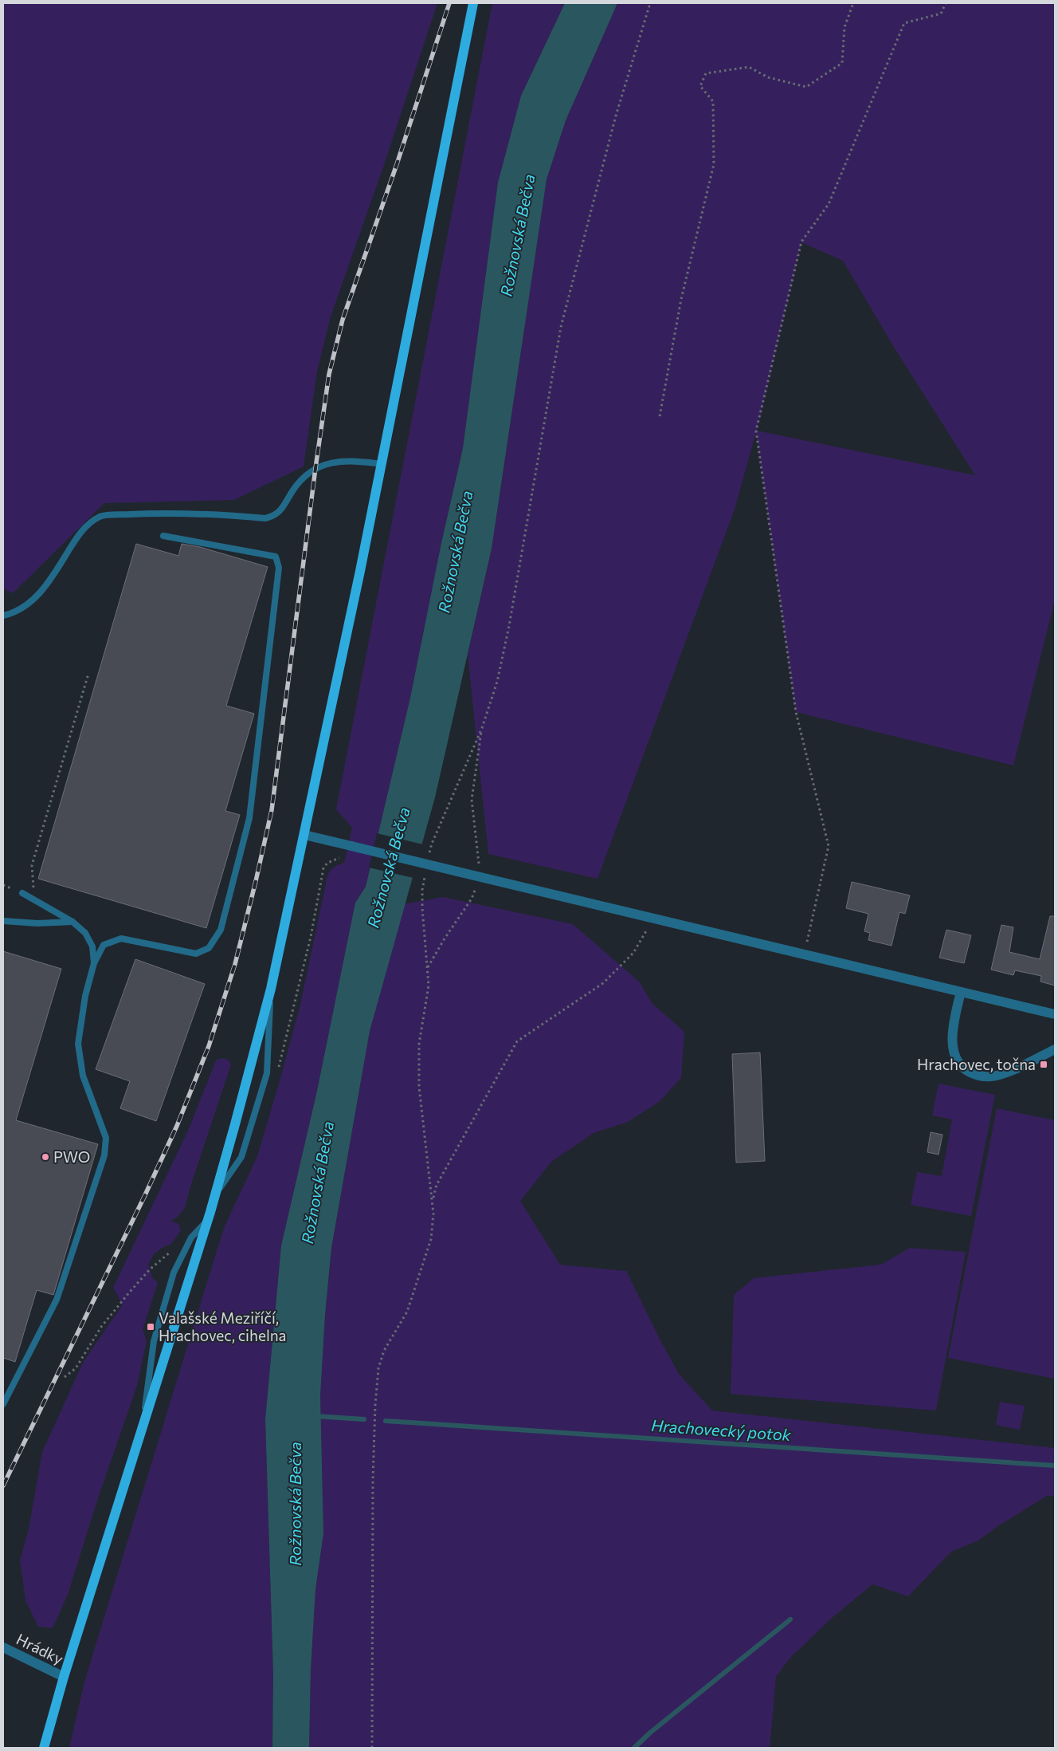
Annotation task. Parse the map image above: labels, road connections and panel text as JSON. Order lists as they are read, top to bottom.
{
  "streets": {
    "street": ["Hrádky"]
  },
  "water": ["Rožnovská Bečva", "Hrachovecký potok"],
  "places": {
    "transit": ["Hrachovec, točna", "Valašské Meziříčí, Hrachovec, cihelna"],
    "other": ["PWO"]
  }
}
